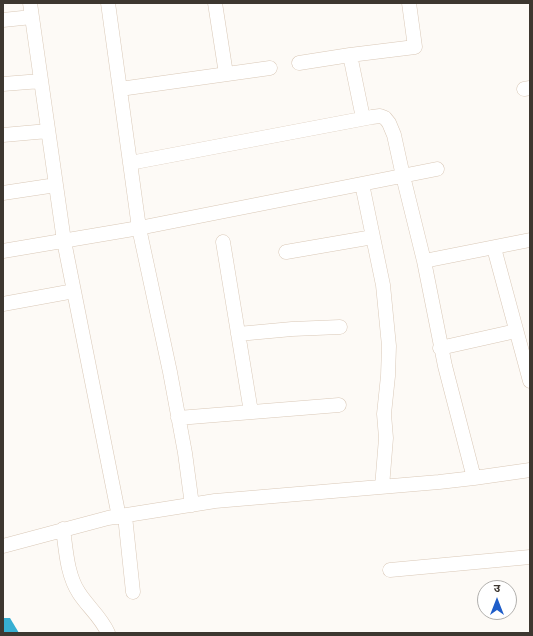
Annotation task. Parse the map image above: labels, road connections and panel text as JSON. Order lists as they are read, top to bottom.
{
  "north": "top"
}
